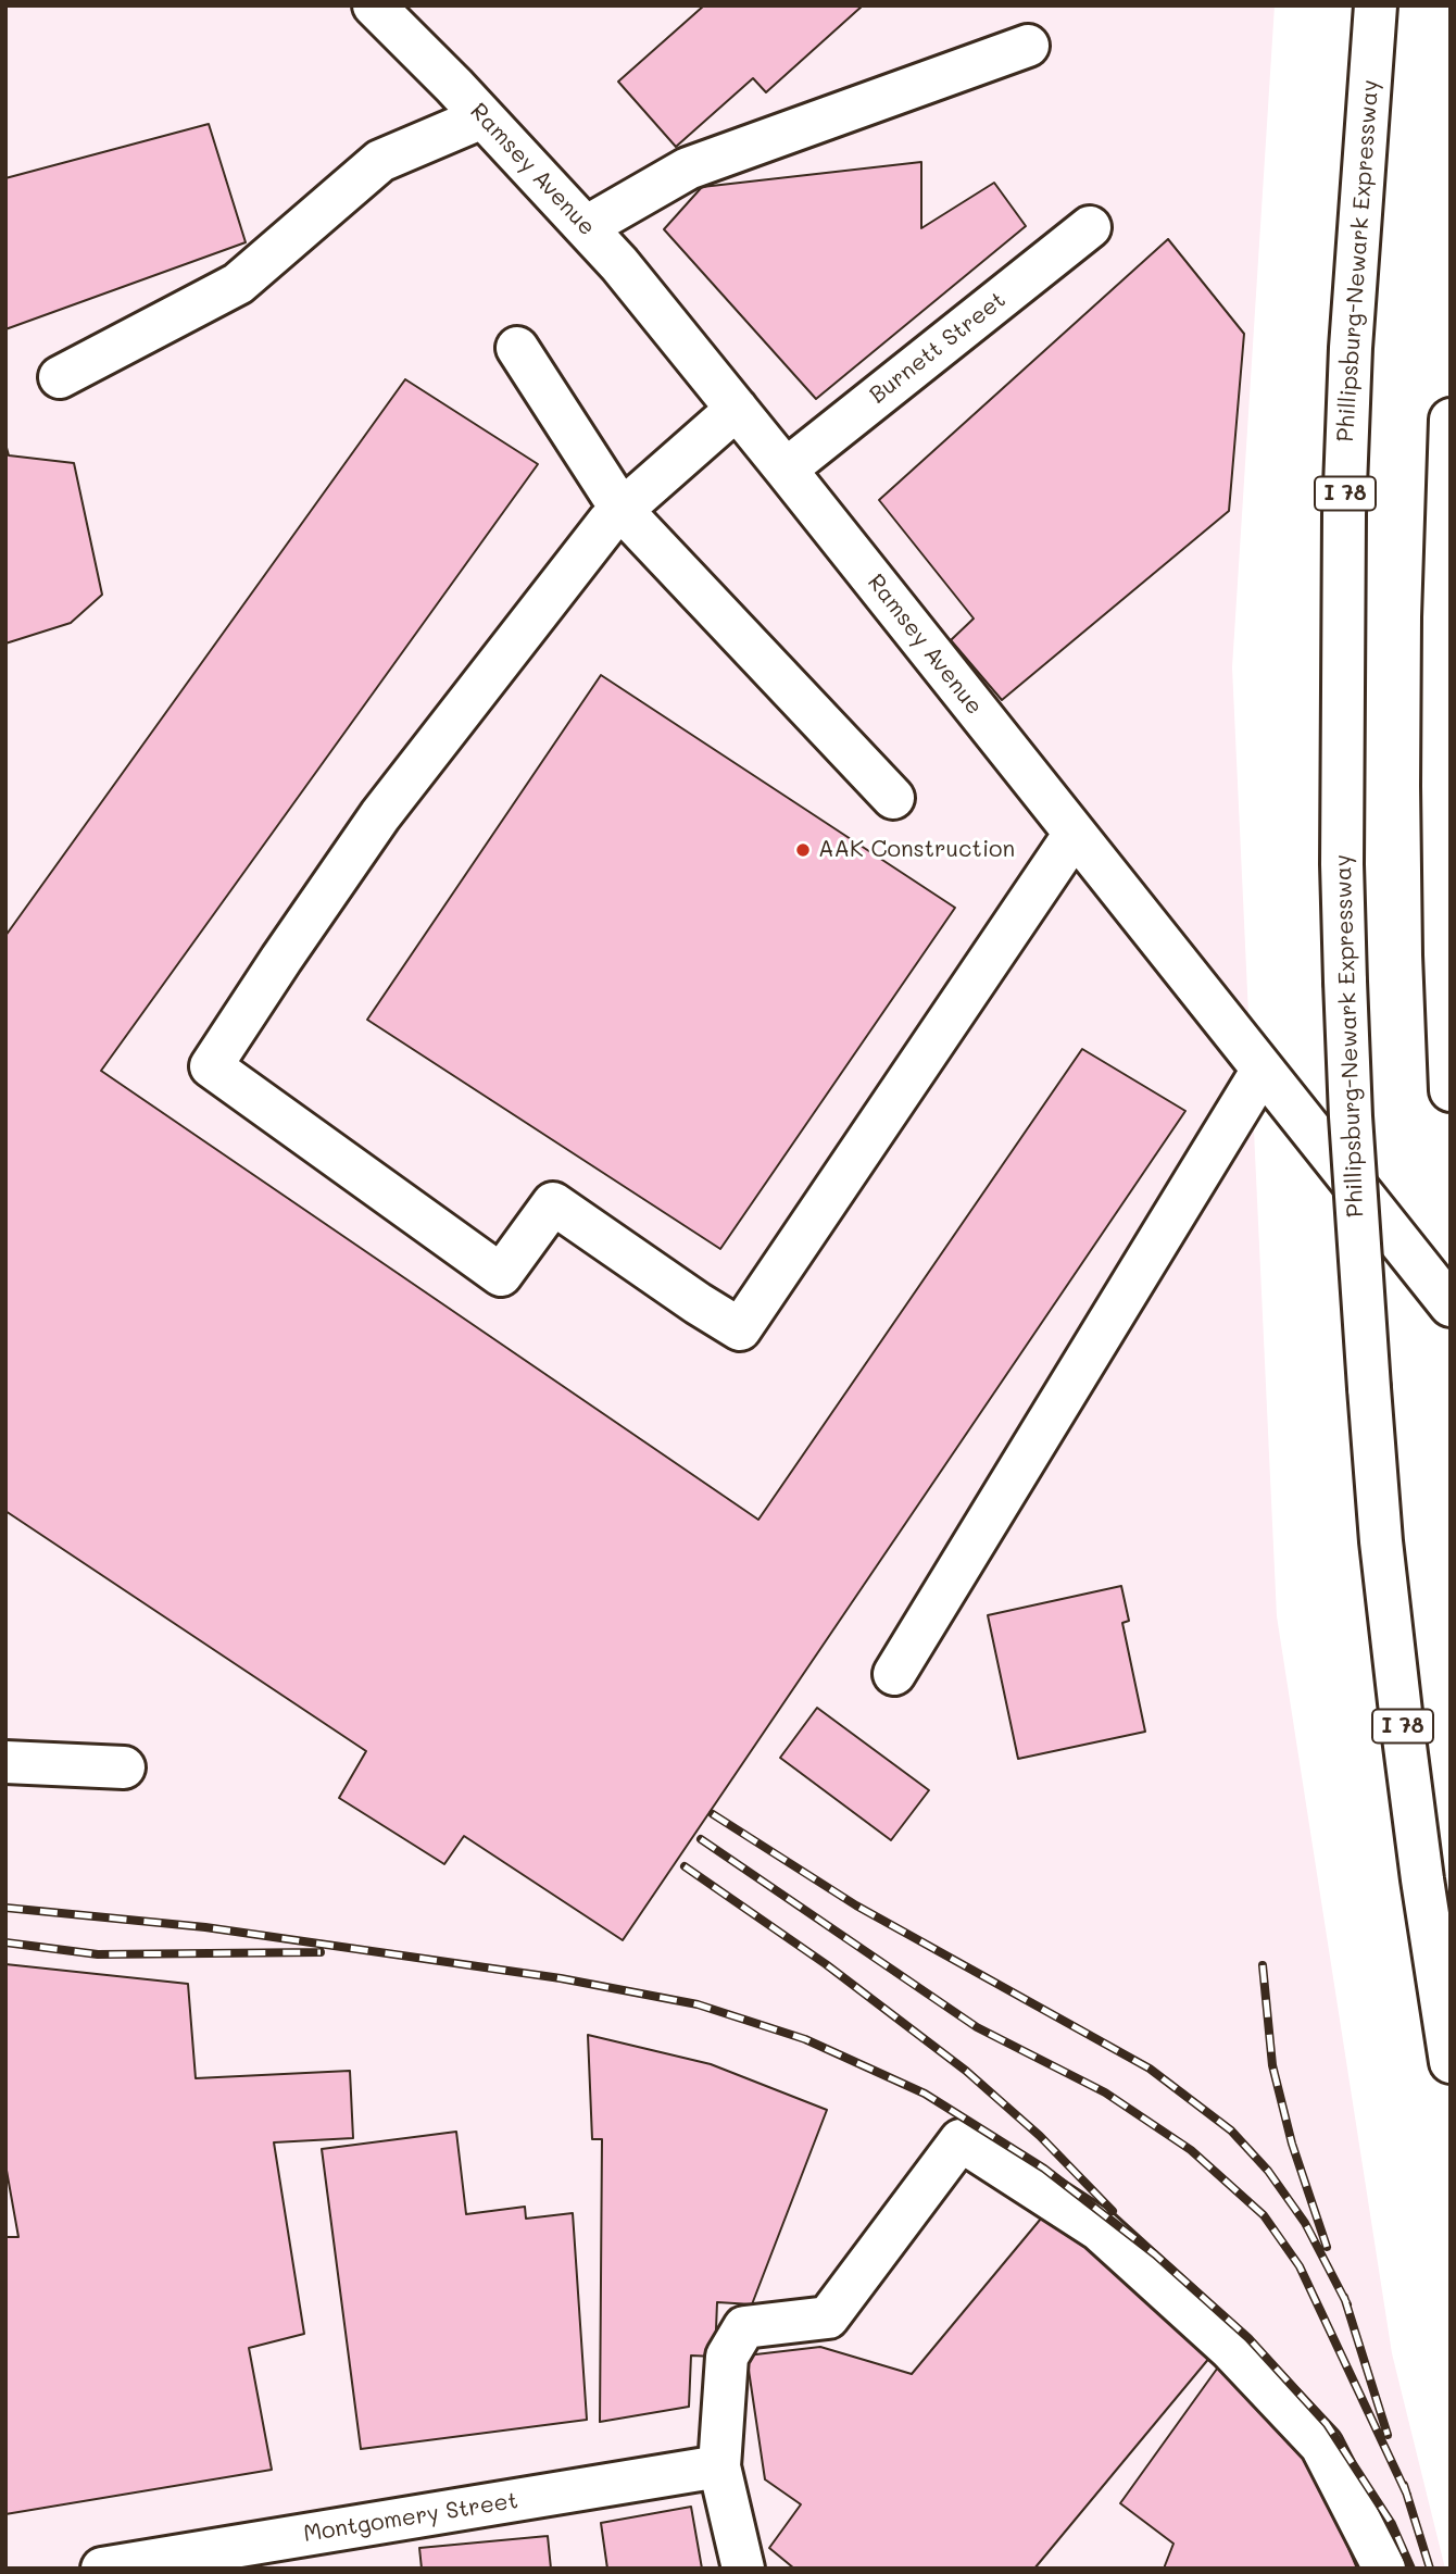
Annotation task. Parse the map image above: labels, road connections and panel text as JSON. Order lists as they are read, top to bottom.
{
  "streets": {
    "main road": [
      "Ramsey Avenue",
      "Phillipsburg-Newark Expressway",
      "Burnett Street",
      "I 78",
      "Montgomery Street"
    ]
  },
  "crossings": [
    ["Ramsey Avenue", "Burnett Street"]
  ],
  "places": ["AAK Construction"]
}
